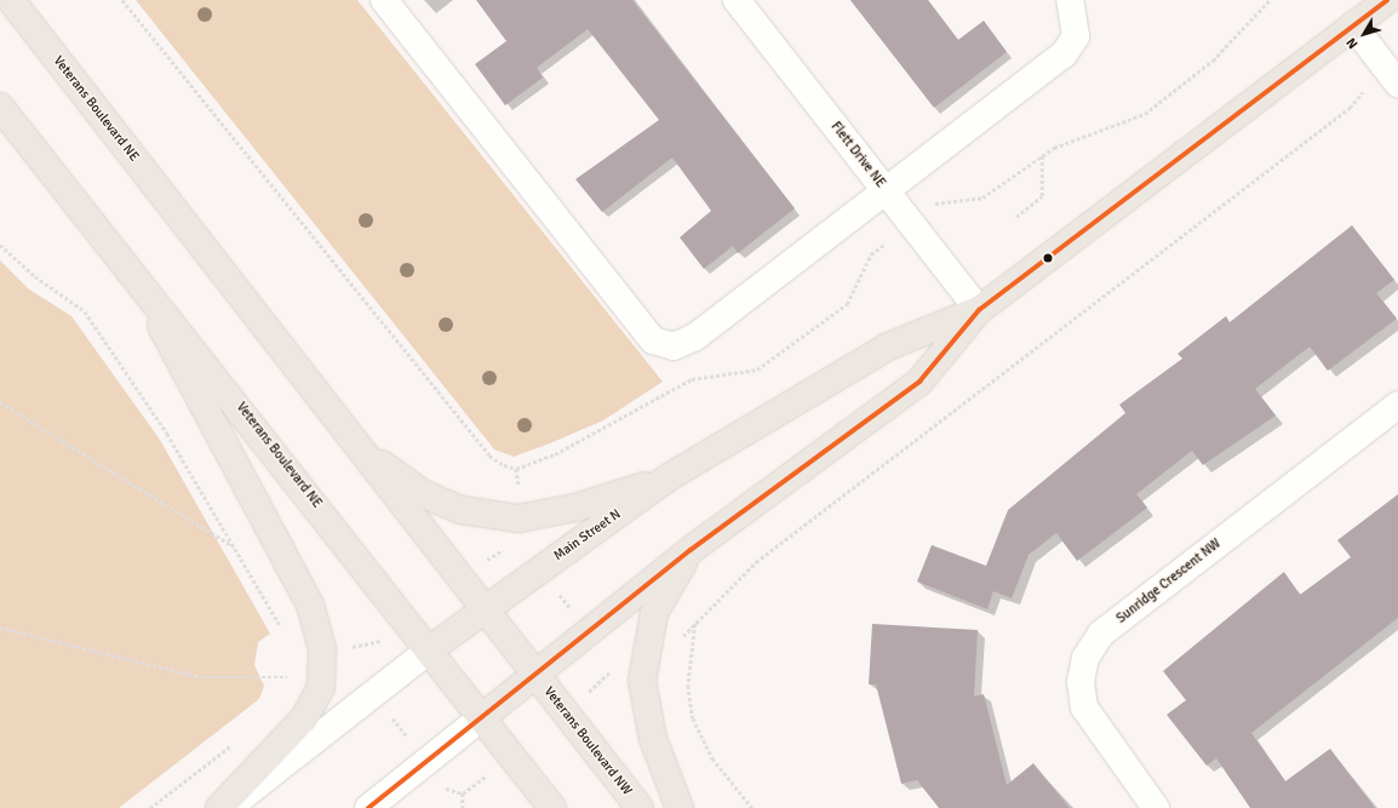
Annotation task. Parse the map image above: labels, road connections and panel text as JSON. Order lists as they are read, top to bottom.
{
  "streets": {
    "main road": ["Veterans Boulevard NE", "Main Street N", "Veterans Boulevard NW"],
    "street": ["Flett Drive NE", "Sunridge Crescent NW"]
  },
  "crossings": [
    ["Veterans Boulevard NE", "Main Street N"],
    ["Veterans Boulevard NE", "Veterans Boulevard NW"],
    ["Flett Drive NE", "Main Street N"],
    ["Main Street N", "Veterans Boulevard NW"]
  ],
  "north": "bottom left"
}
